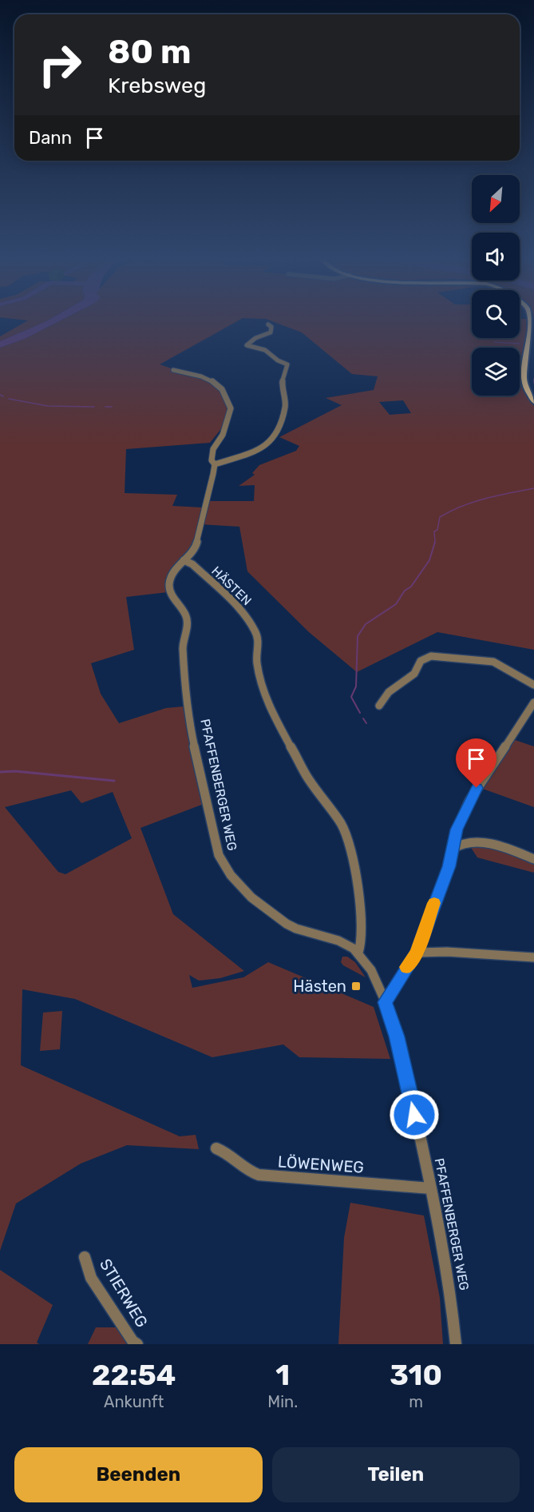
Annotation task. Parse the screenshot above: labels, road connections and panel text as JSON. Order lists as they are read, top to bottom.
{
  "streets": {
    "street": [
      "HÄSTEN",
      "PFAFFENBERGER WEG",
      "LÖWENWEG",
      "STIERWEG"
    ]
  },
  "crossings": [
    ["HÄSTEN", "PFAFFENBERGER WEG"],
    ["PFAFFENBERGER WEG", "LÖWENWEG"]
  ],
  "places": {
    "transit": ["Hästen"]
  },
  "north": "bottom left",
  "page": {
    "turn": ["80 m", "Krebsweg"],
    "then": "Dann",
    "eta": [
      "22:54",
      "Ankunft",
      "1",
      "Min.",
      "310",
      "m"
    ],
    "buttons": ["Beenden", "Teilen"]
  }
}
